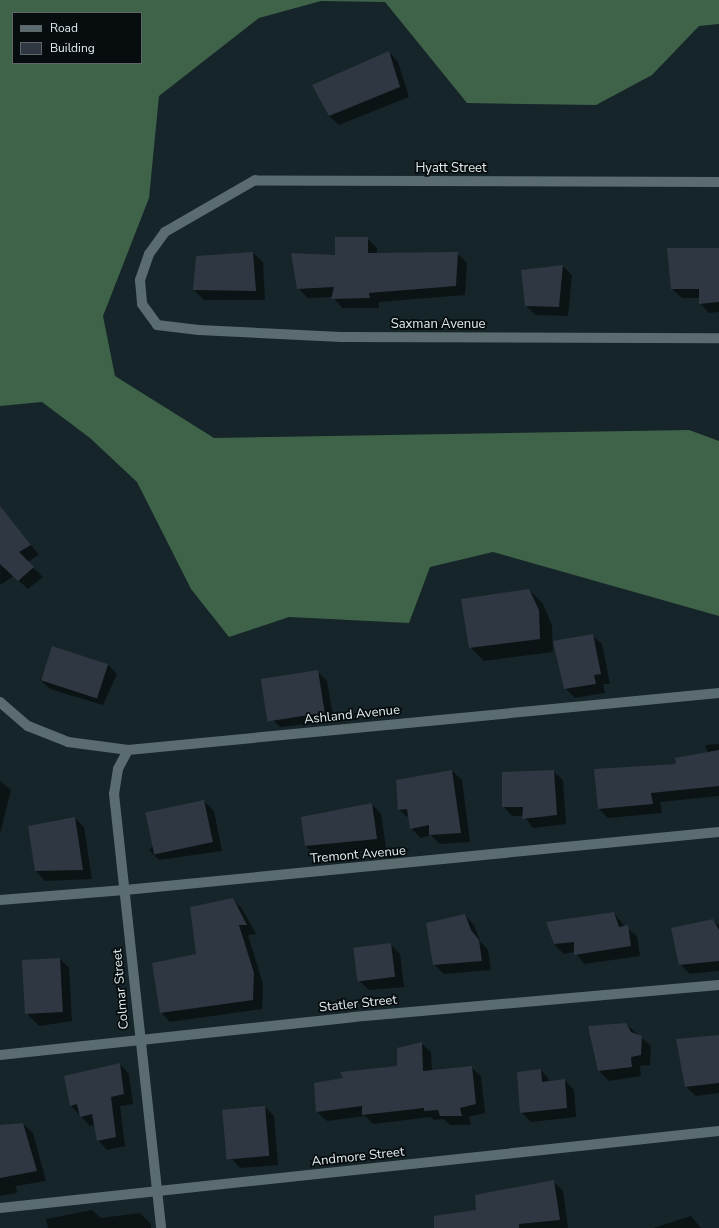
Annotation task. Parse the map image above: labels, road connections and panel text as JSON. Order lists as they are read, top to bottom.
{
  "streets": {
    "street": [
      "Hyatt Street",
      "Saxman Avenue",
      "Ashland Avenue",
      "Tremont Avenue",
      "Colmar Street",
      "Statler Street",
      "Andmore Street"
    ]
  },
  "crossings": [
    ["Hyatt Street", "Saxman Avenue"],
    ["Ashland Avenue", "Colmar Street"],
    ["Tremont Avenue", "Colmar Street"],
    ["Colmar Street", "Statler Street"],
    ["Colmar Street", "Andmore Street"]
  ],
  "legend": ["Road", "Building"]
}
